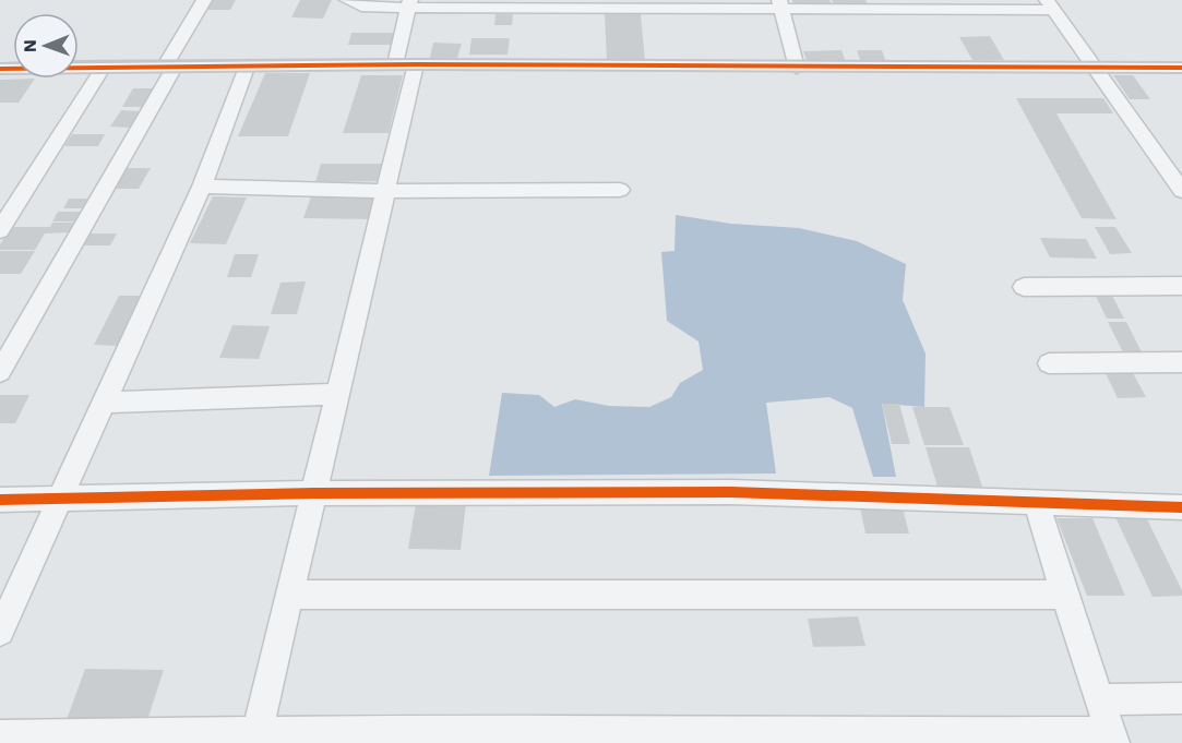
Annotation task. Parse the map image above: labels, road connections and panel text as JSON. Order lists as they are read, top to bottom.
{
  "north": "left"
}
